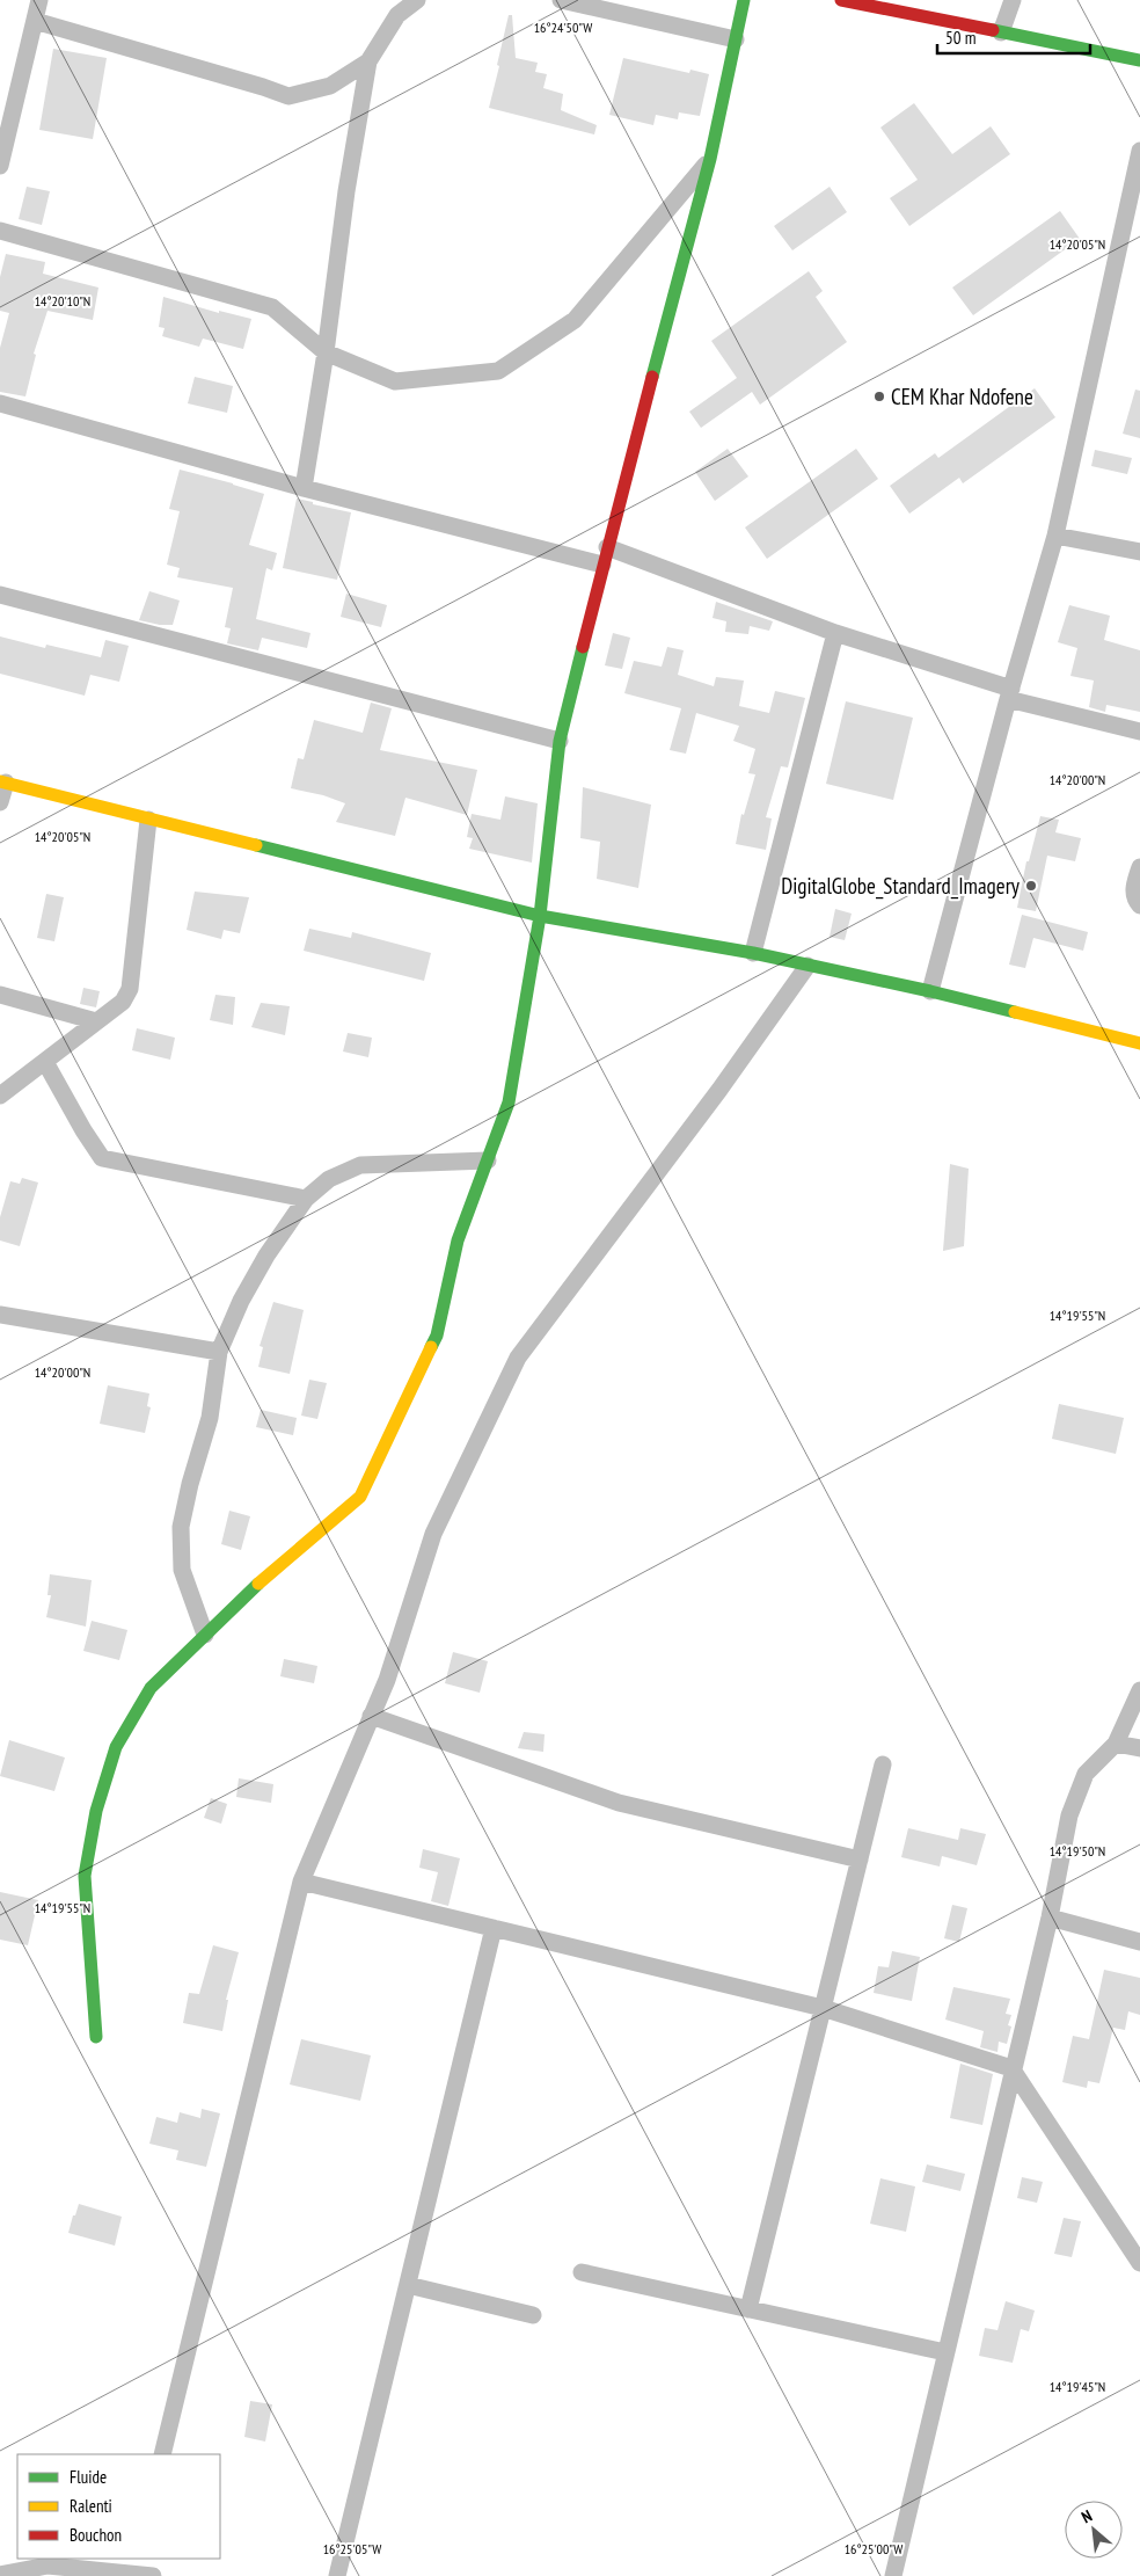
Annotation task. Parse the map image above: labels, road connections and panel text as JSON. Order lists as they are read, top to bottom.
{
  "places": ["CEM Khar Ndofene", "DigitalGlobe_Standard_Imagery"],
  "legend": ["Fluide", "Ralenti", "Bouchon"],
  "scale_bar": "50 m",
  "north": "top left",
  "coordinates": [
    "16°24'50\"W",
    "14°20'05\"N",
    "14°20'10\"N",
    "14°20'00\"N",
    "14°19'55\"N",
    "14°19'50\"N",
    "14°19'45\"N",
    "16°25'05\"W",
    "16°25'00\"W"
  ]
}
